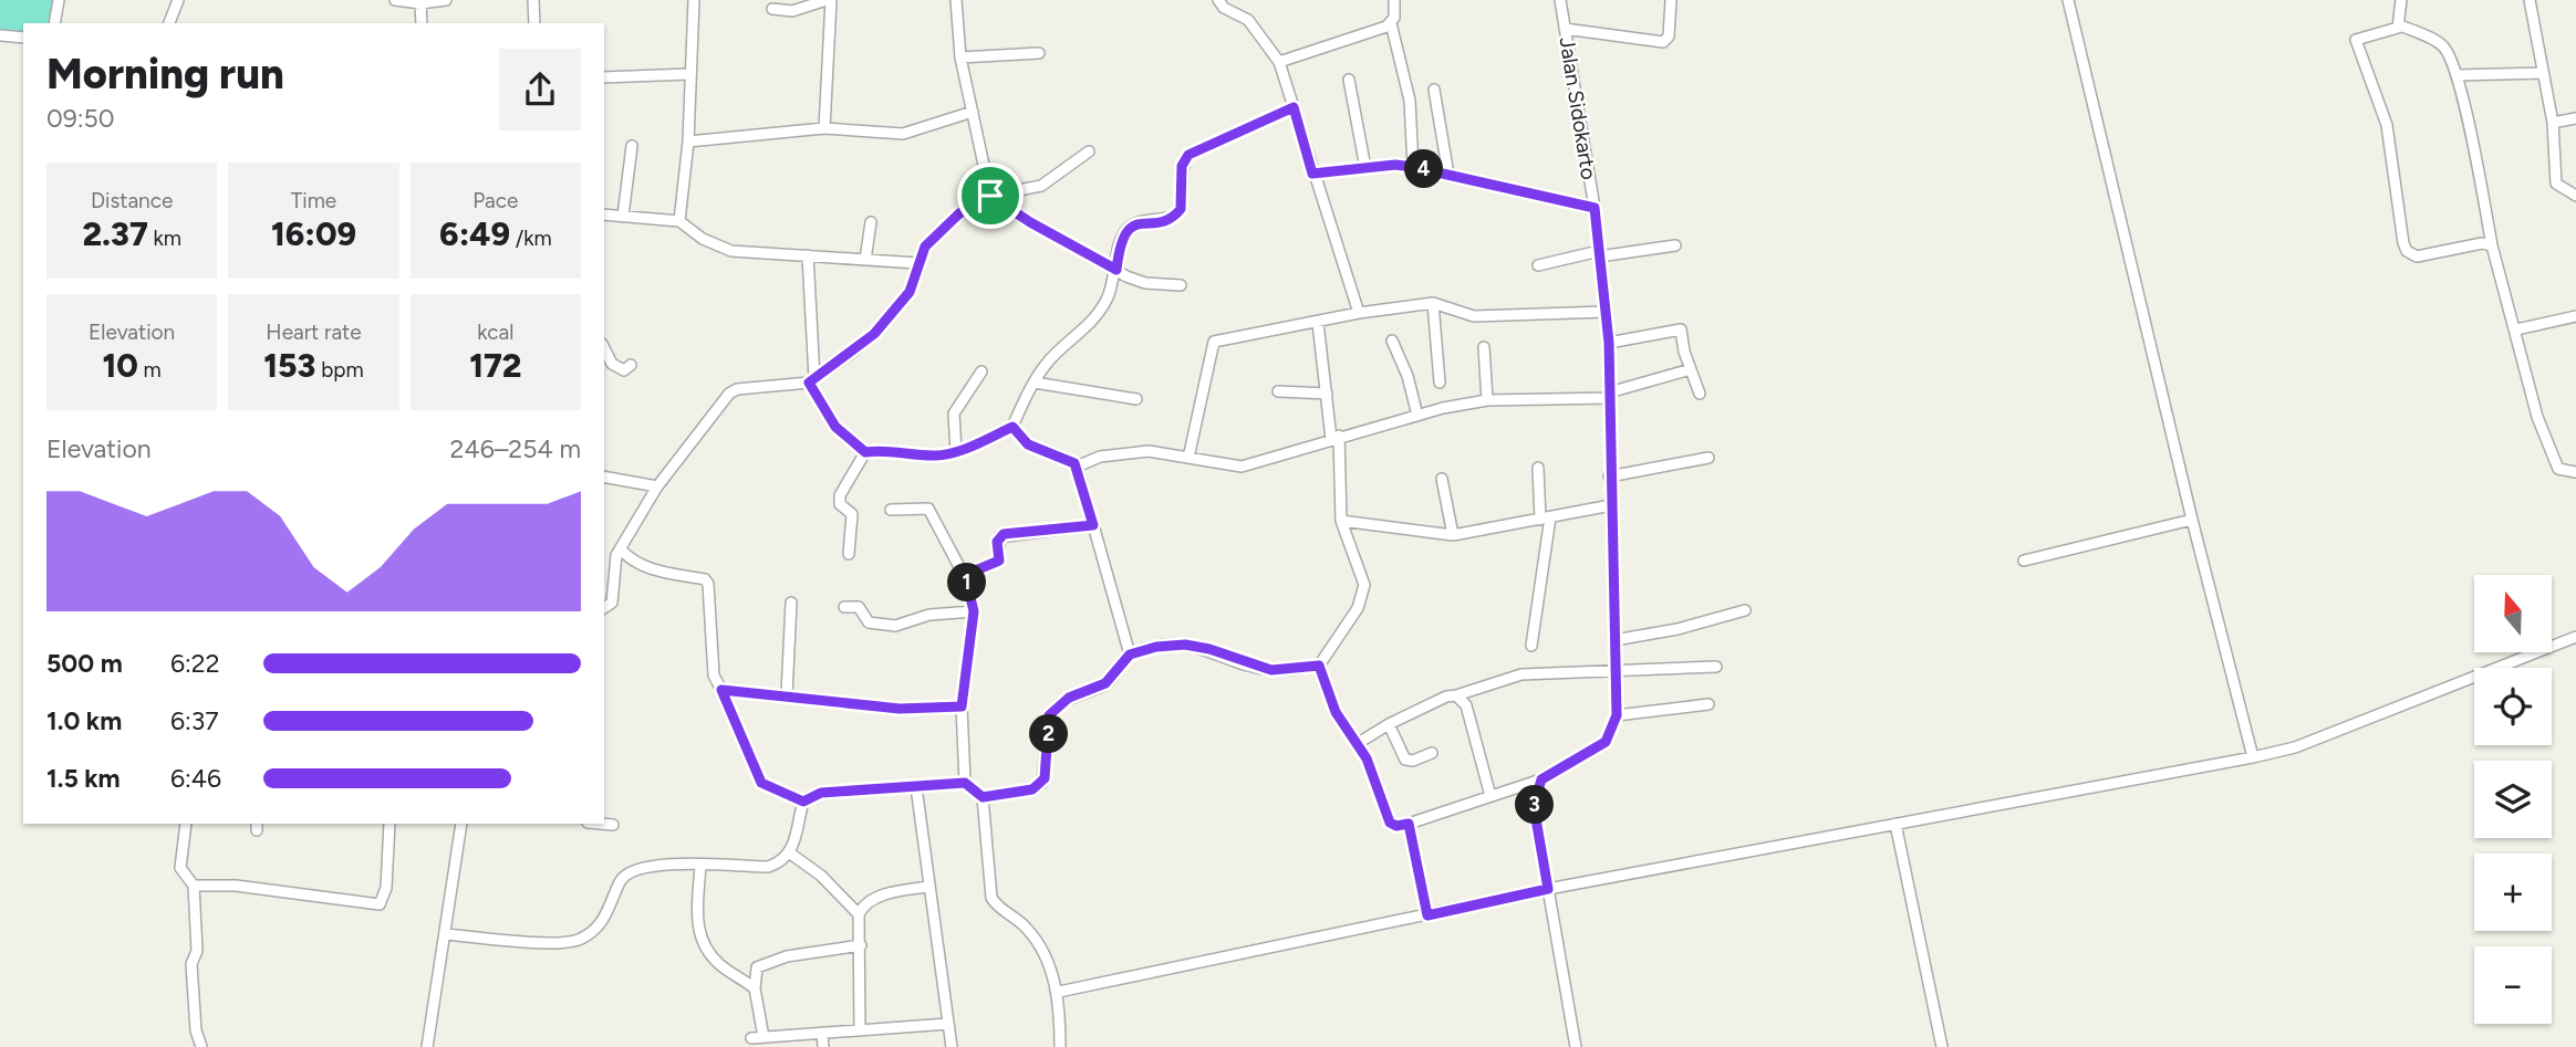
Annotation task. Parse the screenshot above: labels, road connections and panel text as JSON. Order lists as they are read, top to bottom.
{
  "streets": {
    "street": ["Jalan Sidokarto"]
  },
  "north": "top",
  "page": {
    "heading": ["Morning run", "09:50"],
    "pins": [
      "4",
      "1",
      "2",
      "3"
    ],
    "stats": [
      ["Distance", "2.37 km"],
      ["Time", "16:09"],
      ["Pace", "6:49 /km"],
      ["Elevation", "10 m"],
      ["Heart rate", "153 bpm"],
      ["kcal", "172"]
    ],
    "chart": ["Elevation", "246–254 m"],
    "map_buttons": ["+", "−"],
    "list": [
      {
        "name": "500 m",
        "note": "6:22"
      },
      {
        "name": "1.0 km",
        "note": "6:37"
      },
      {
        "name": "1.5 km",
        "note": "6:46"
      }
    ]
  }
}
